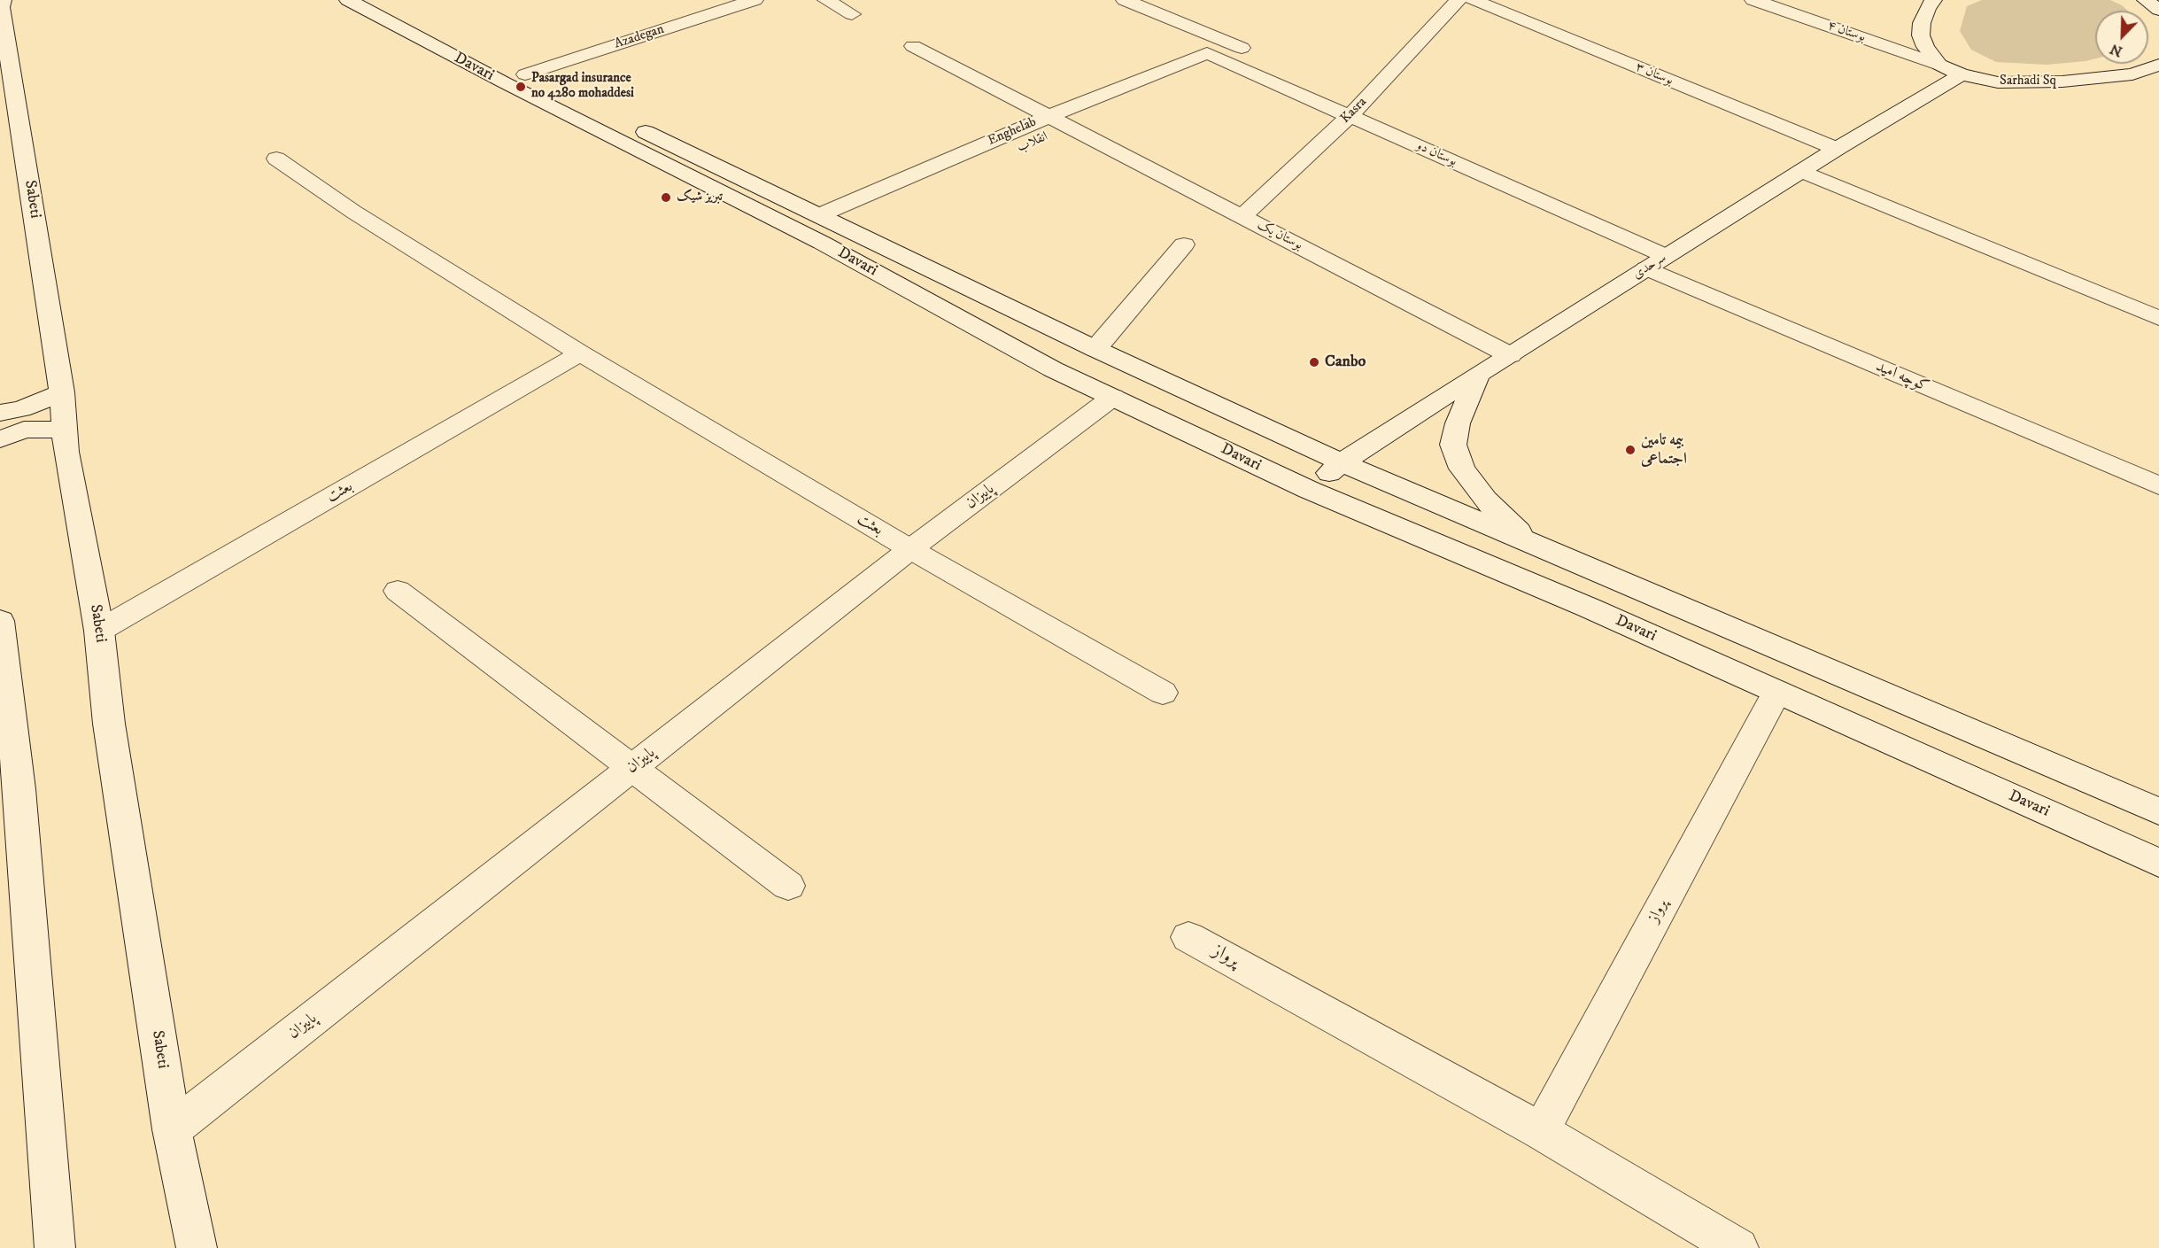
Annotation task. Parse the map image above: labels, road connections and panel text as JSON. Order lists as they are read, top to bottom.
{
  "streets": {
    "street": [
      "بوستان ۴",
      "Azadegan",
      "Davari",
      "بوستان ۳",
      "Sarhadi Sq",
      "Kasra",
      "Enghelab",
      "انقلاب",
      "بوستان دو",
      "Sabeti",
      "بوستان یک",
      "سرحدی",
      "کوچه امید",
      "بعثت",
      "پاییزان",
      "پرواز"
    ]
  },
  "crossings": [
    ["بوستان ۴", "Sarhadi Sq"],
    ["Azadegan", "Davari"],
    ["Davari", "Enghelab"],
    ["Davari", "انقلاب"],
    ["Davari", "سرحدی"],
    ["Davari", "پاییزان"],
    ["Davari", "پرواز"],
    ["بوستان ۳", "سرحدی"],
    ["Sarhadi Sq", "سرحدی"],
    ["Kasra", "بوستان دو"],
    ["Kasra", "بوستان یک"],
    ["Enghelab", "انقلاب"],
    ["Enghelab", "بوستان دو"],
    ["Enghelab", "بوستان یک"],
    ["انقلاب", "بوستان دو"],
    ["انقلاب", "بوستان یک"],
    ["بوستان دو", "سرحدی"],
    ["بوستان دو", "کوچه امید"],
    ["Sabeti", "بعثت"],
    ["Sabeti", "پاییزان"],
    ["بوستان یک", "سرحدی"],
    ["سرحدی", "کوچه امید"],
    ["بعثت", "پاییزان"]
  ],
  "places": [
    "Pasargad insurance no 4280 mohaddesi",
    "تبریز شیک",
    "Canbo",
    "بیمه تامین اجتماعی"
  ],
  "north": "bottom left"
}
